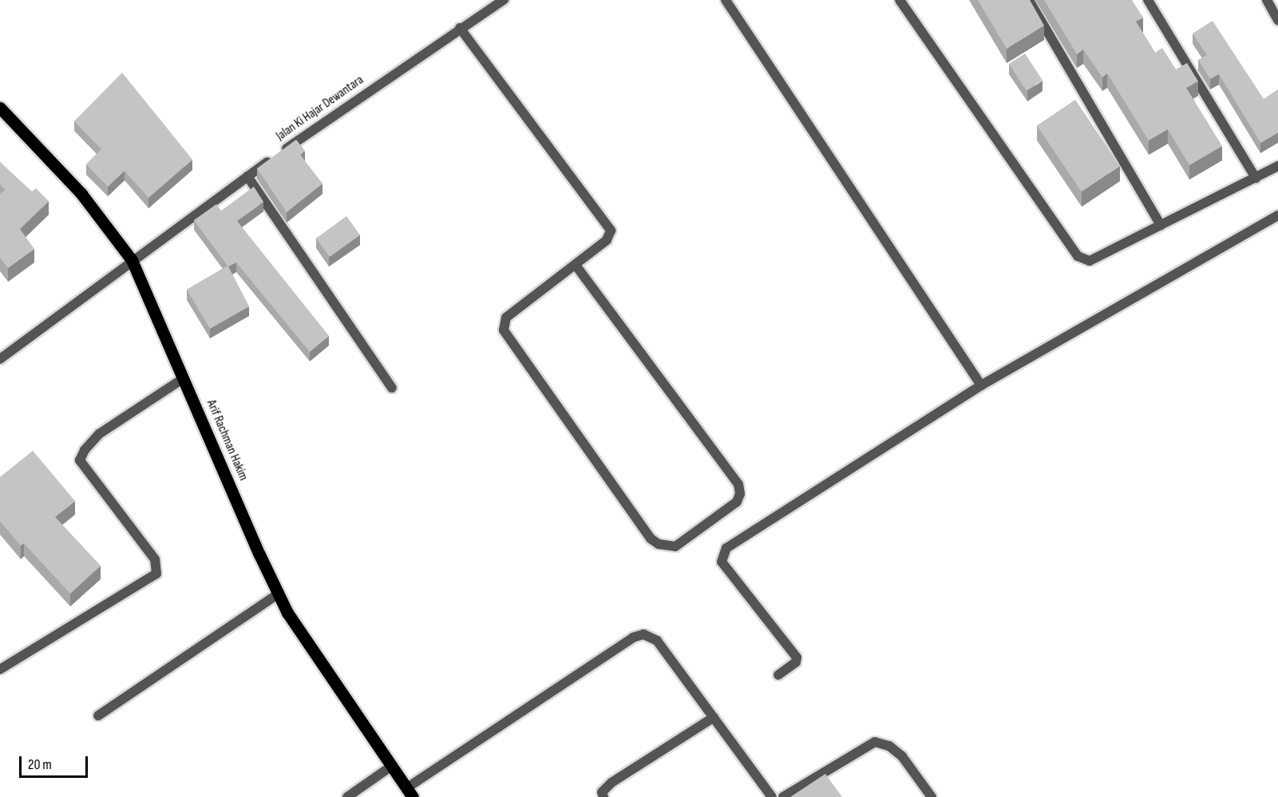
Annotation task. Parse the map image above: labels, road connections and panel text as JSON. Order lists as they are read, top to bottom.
{
  "streets": {
    "main road": ["Arif Rachman Hakim"],
    "street": ["Jalan Ki Hajar Dewantara"]
  },
  "crossings": [
    ["Jalan Ki Hajar Dewantara", "Arif Rachman Hakim"]
  ],
  "scale_bar": "20 m"
}
